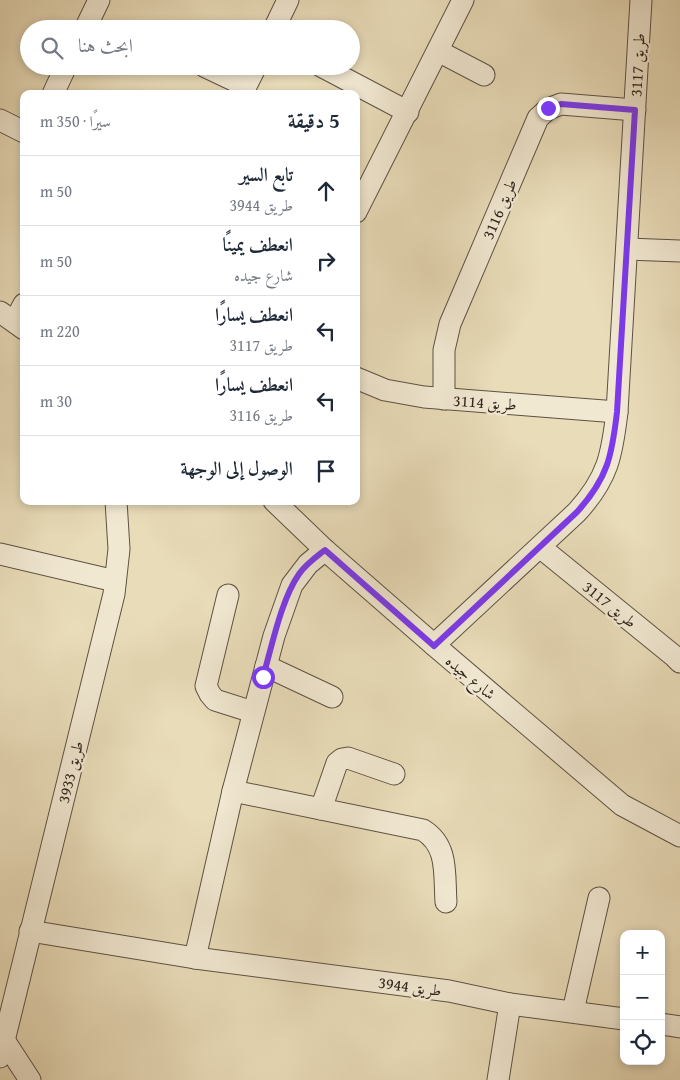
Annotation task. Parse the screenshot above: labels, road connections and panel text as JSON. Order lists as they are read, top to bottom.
{
  "streets": {
    "street": [
      "طريق 3117",
      "طريق 3116",
      "طريق 3114",
      "شارع جيده",
      "طريق 3933",
      "طريق 3944"
    ]
  },
  "crossings": [
    ["طريق 3117", "طريق 3116"],
    ["طريق 3117", "طريق 3114"],
    ["طريق 3117", "شارع جيده"],
    ["طريق 3116", "طريق 3114"],
    ["طريق 3933", "طريق 3944"]
  ],
  "page": {
    "search": "ابحث هنا",
    "heading": ["5 دقيقة", "سيرًا · 350 m"],
    "list": [
      ["تابع السير", "طريق 3944", "50 m"],
      ["انعطف يمينًا", "شارع جيده", "50 m"],
      ["انعطف يسارًا", "طريق 3117", "220 m"],
      ["انعطف يسارًا", "طريق 3116", "30 m"],
      "الوصول إلى الوجهة"
    ],
    "map_buttons": ["+", "−"]
  }
}
